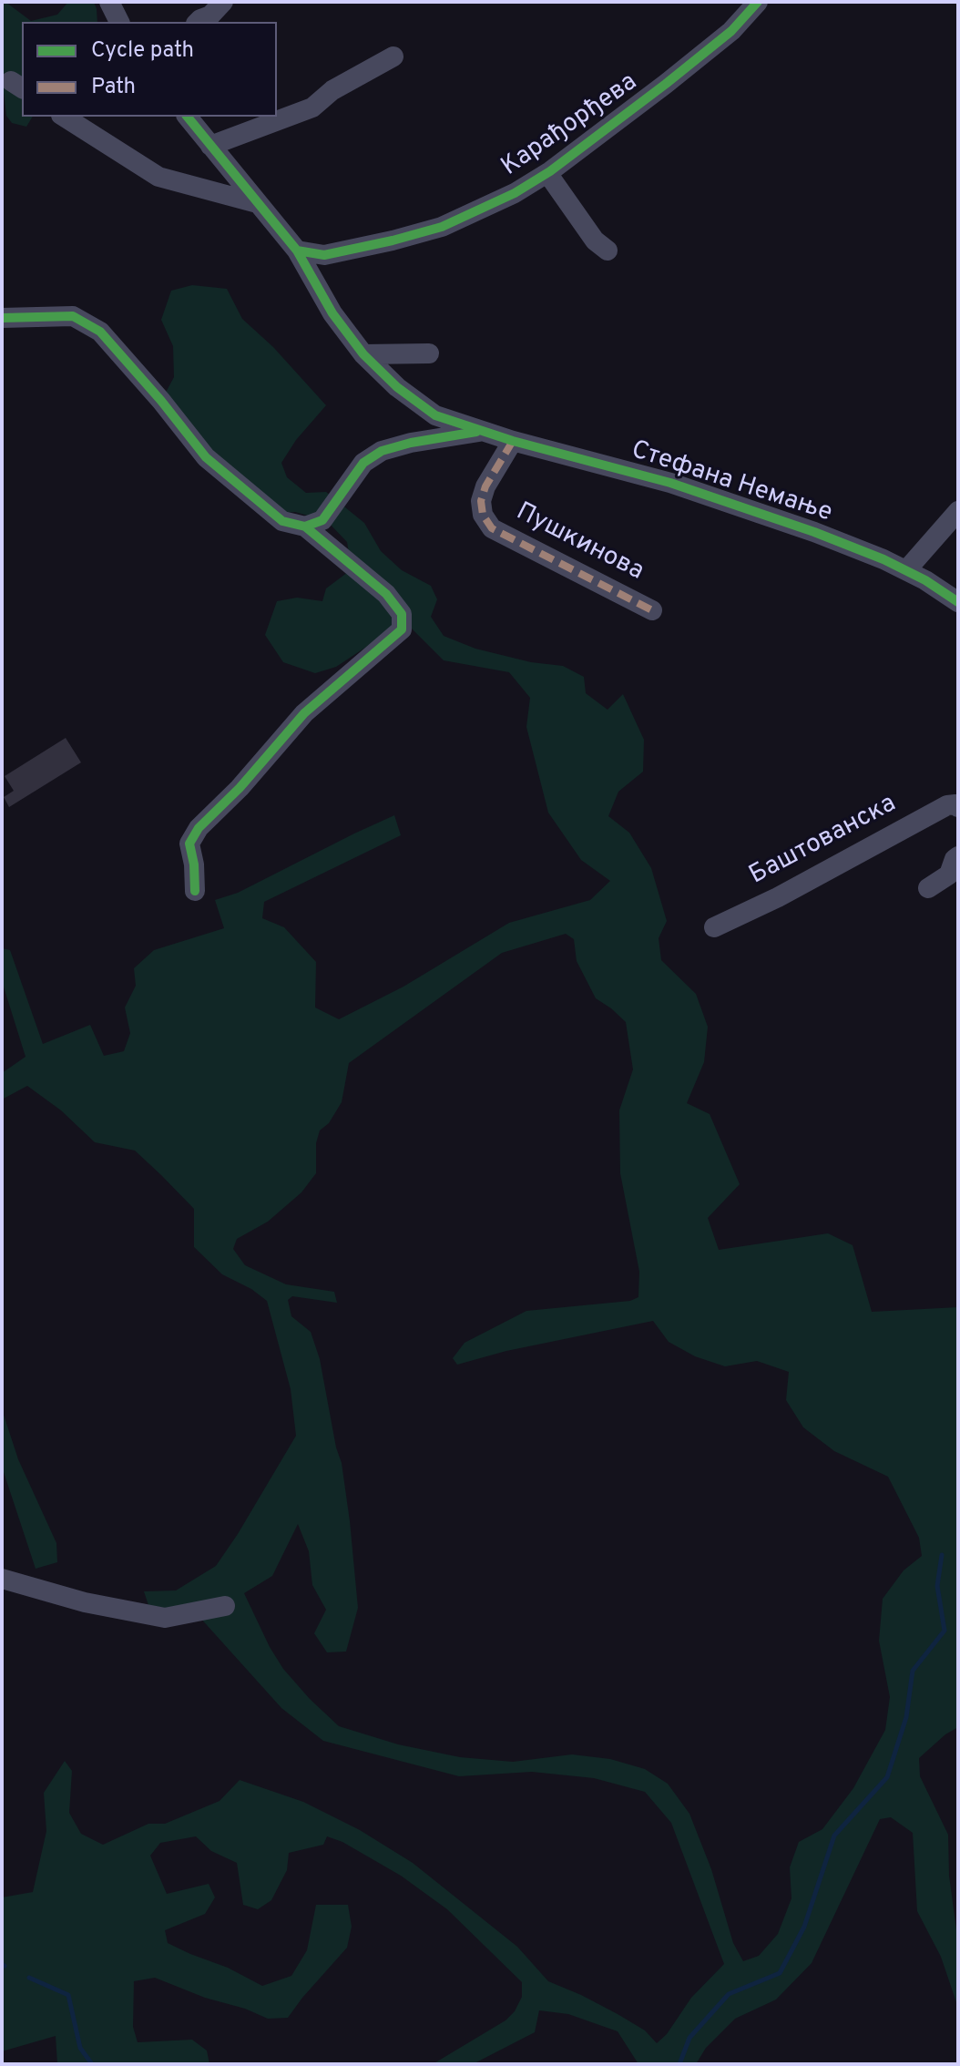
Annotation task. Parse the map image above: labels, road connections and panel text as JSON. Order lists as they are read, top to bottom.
{
  "streets": {
    "street": [
      "Карађорђева",
      "Стефана Немање",
      "Пушкинова",
      "Баштованска"
    ]
  },
  "crossings": [
    ["Карађорђева", "Стефана Немање"],
    ["Стефана Немање", "Пушкинова"]
  ],
  "legend": ["Cycle path", "Path"]
}
